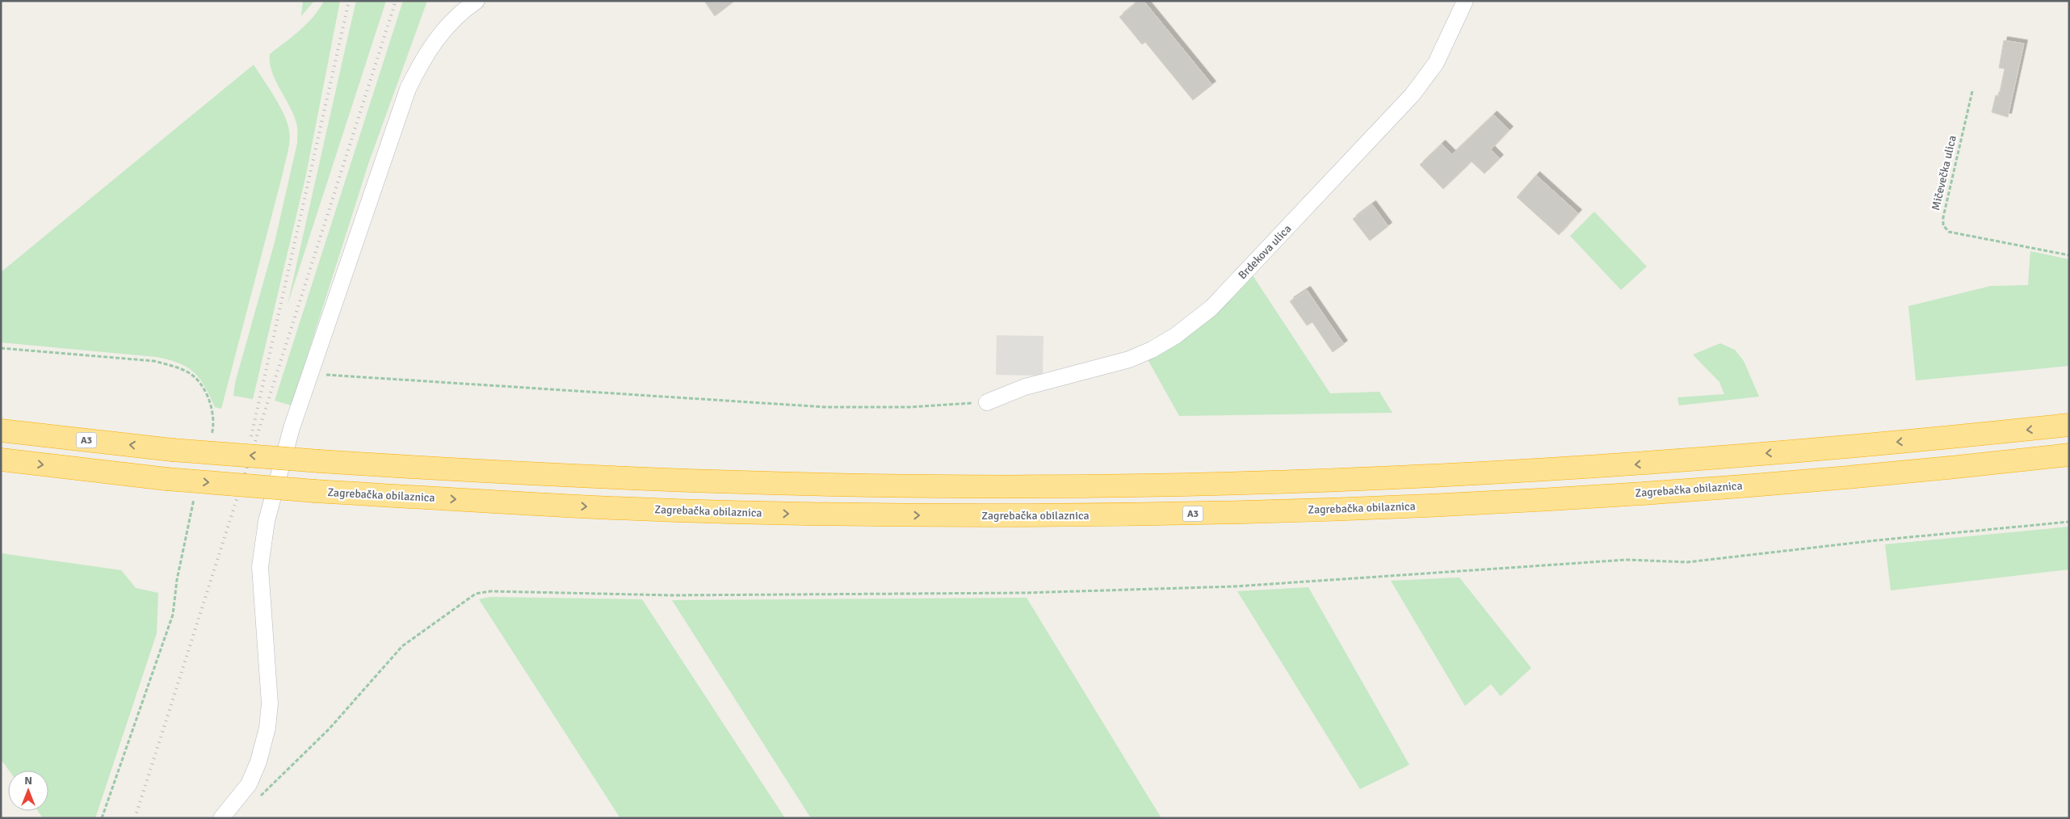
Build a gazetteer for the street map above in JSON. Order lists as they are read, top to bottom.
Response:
{
  "streets": {
    "highway": ["A3", "Zagrebačka obilaznica"],
    "street": ["Brdekova ulica"],
    "path": ["Mičevečka ulica"]
  },
  "north": "top"
}
